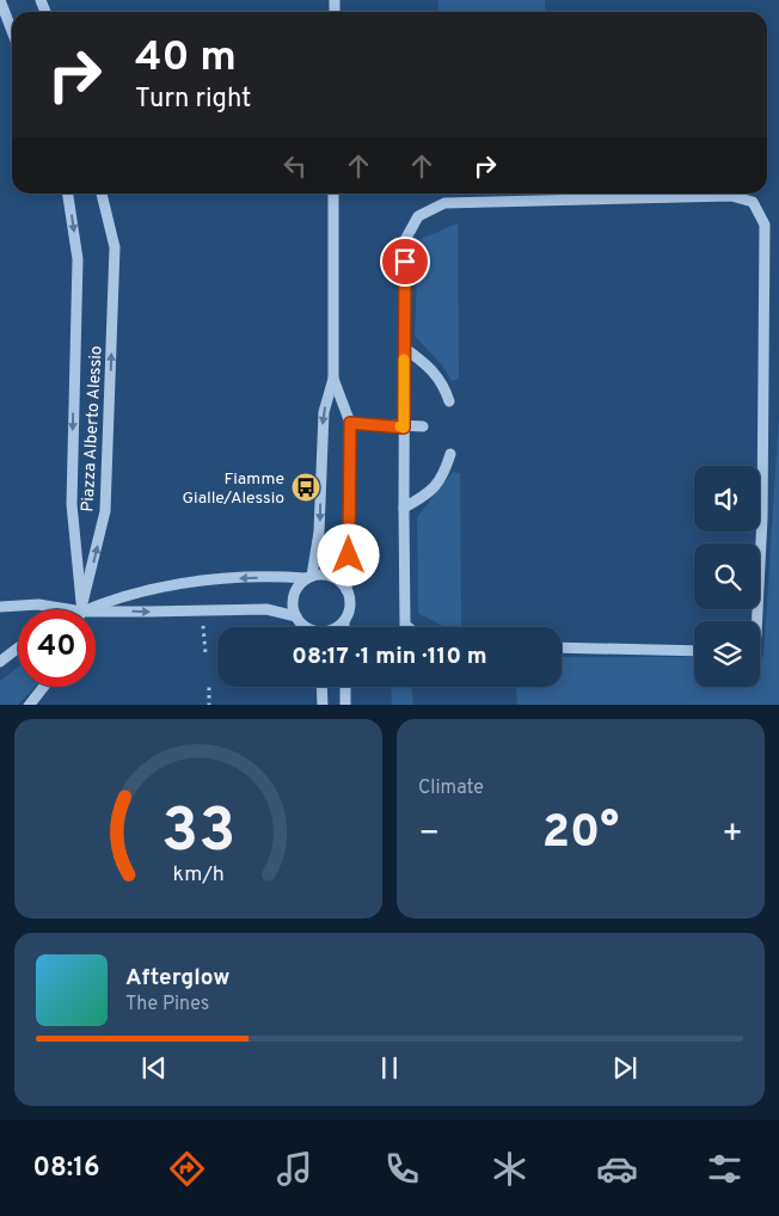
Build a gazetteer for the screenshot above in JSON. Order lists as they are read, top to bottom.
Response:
{
  "streets": {
    "street": ["Piazza Alberto Alessio"]
  },
  "places": {
    "bus stop": ["Fiamme Gialle/Alessio"]
  },
  "page": {
    "turn": ["40 m", "Turn right"],
    "limit": "40",
    "trip": "08:17 · 1 min · 110 m",
    "tile": "Climate",
    "heat": ["−", "20°", "+"],
    "song": ["Afterglow", "The Pines"],
    "tabs": "08:16",
    "gauge": ["33", "km/h"]
  }
}
